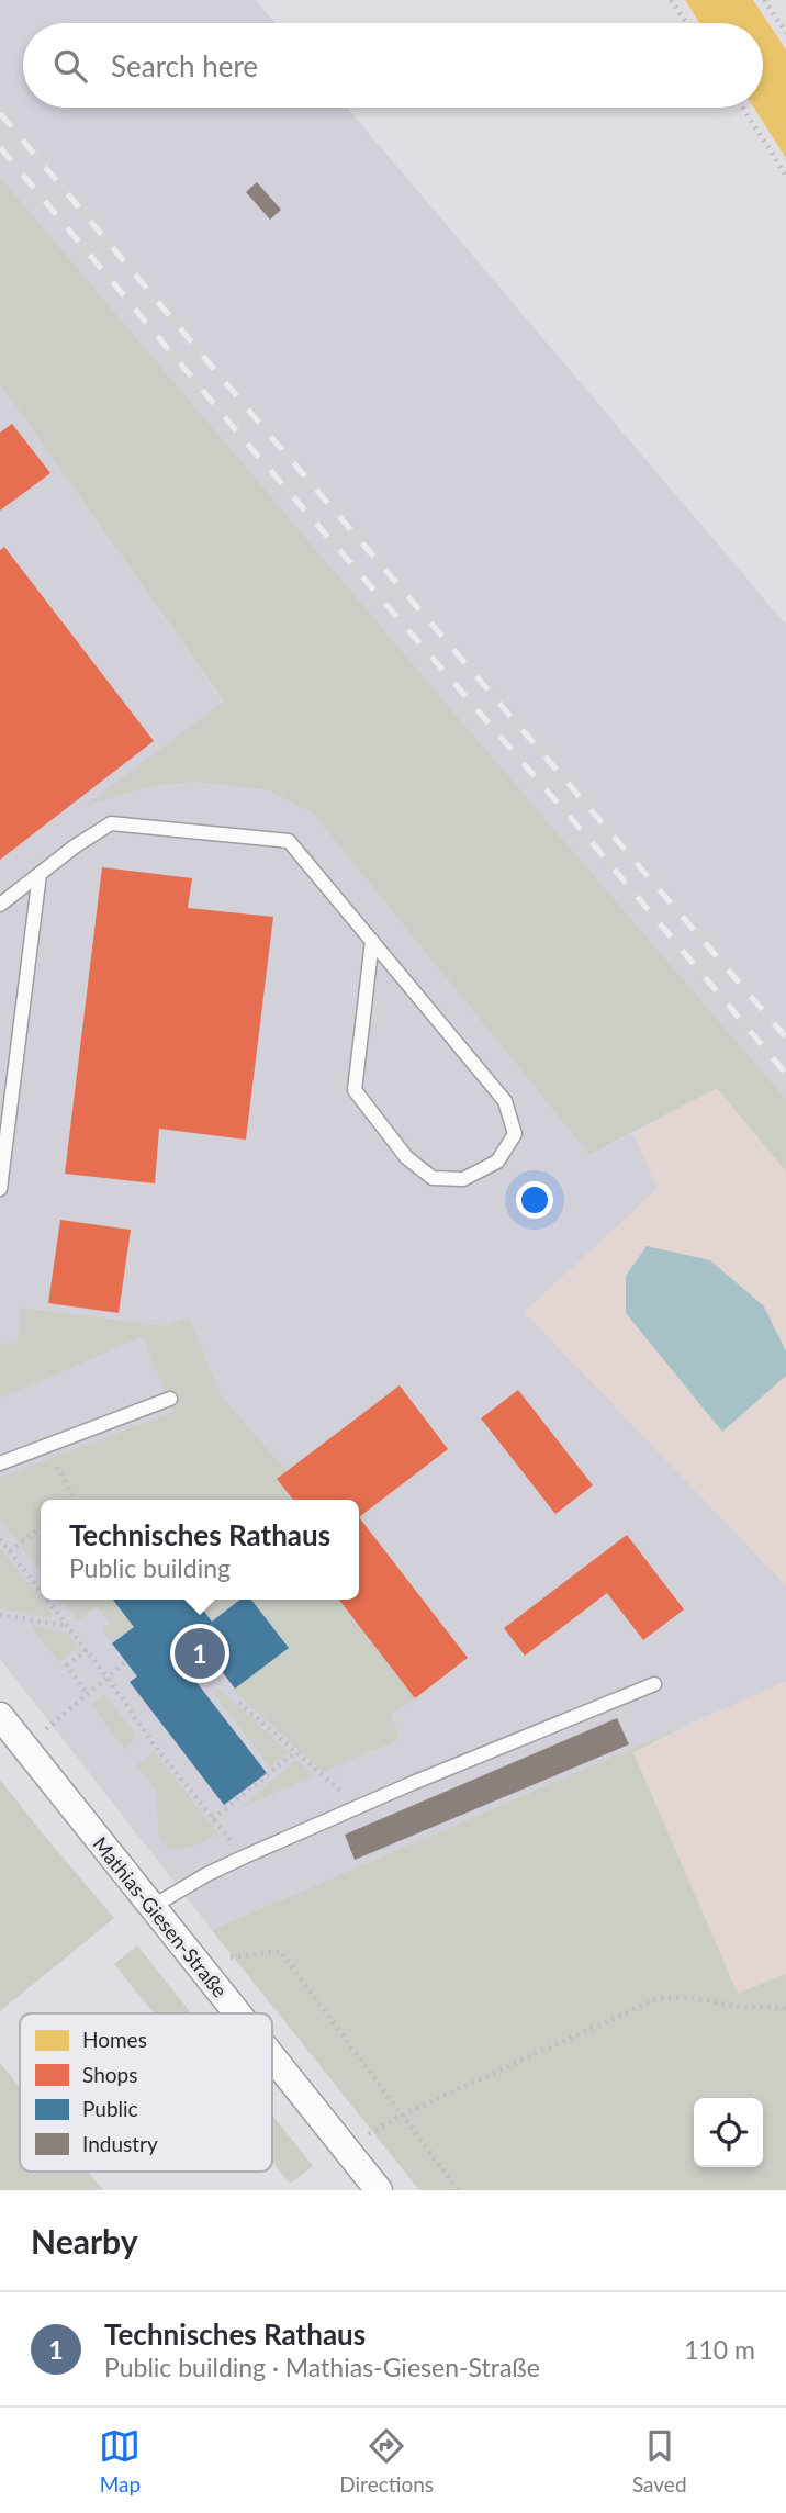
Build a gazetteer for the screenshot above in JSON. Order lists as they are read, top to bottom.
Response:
{
  "streets": {
    "street": ["Mathias-Giesen-Straße"]
  },
  "legend": [
    "Homes",
    "Shops",
    "Public",
    "Industry"
  ],
  "page": {
    "search": "Search here",
    "popup": ["Technisches Rathaus", "Public building"],
    "pins": "1",
    "heading": "Nearby",
    "list": [
      {
        "mark": "1",
        "name": "Technisches Rathaus",
        "note": "Public building · Mathias-Giesen-Straße",
        "value": "110 m"
      }
    ],
    "nav": ["Map", "Directions", "Saved"]
  }
}
